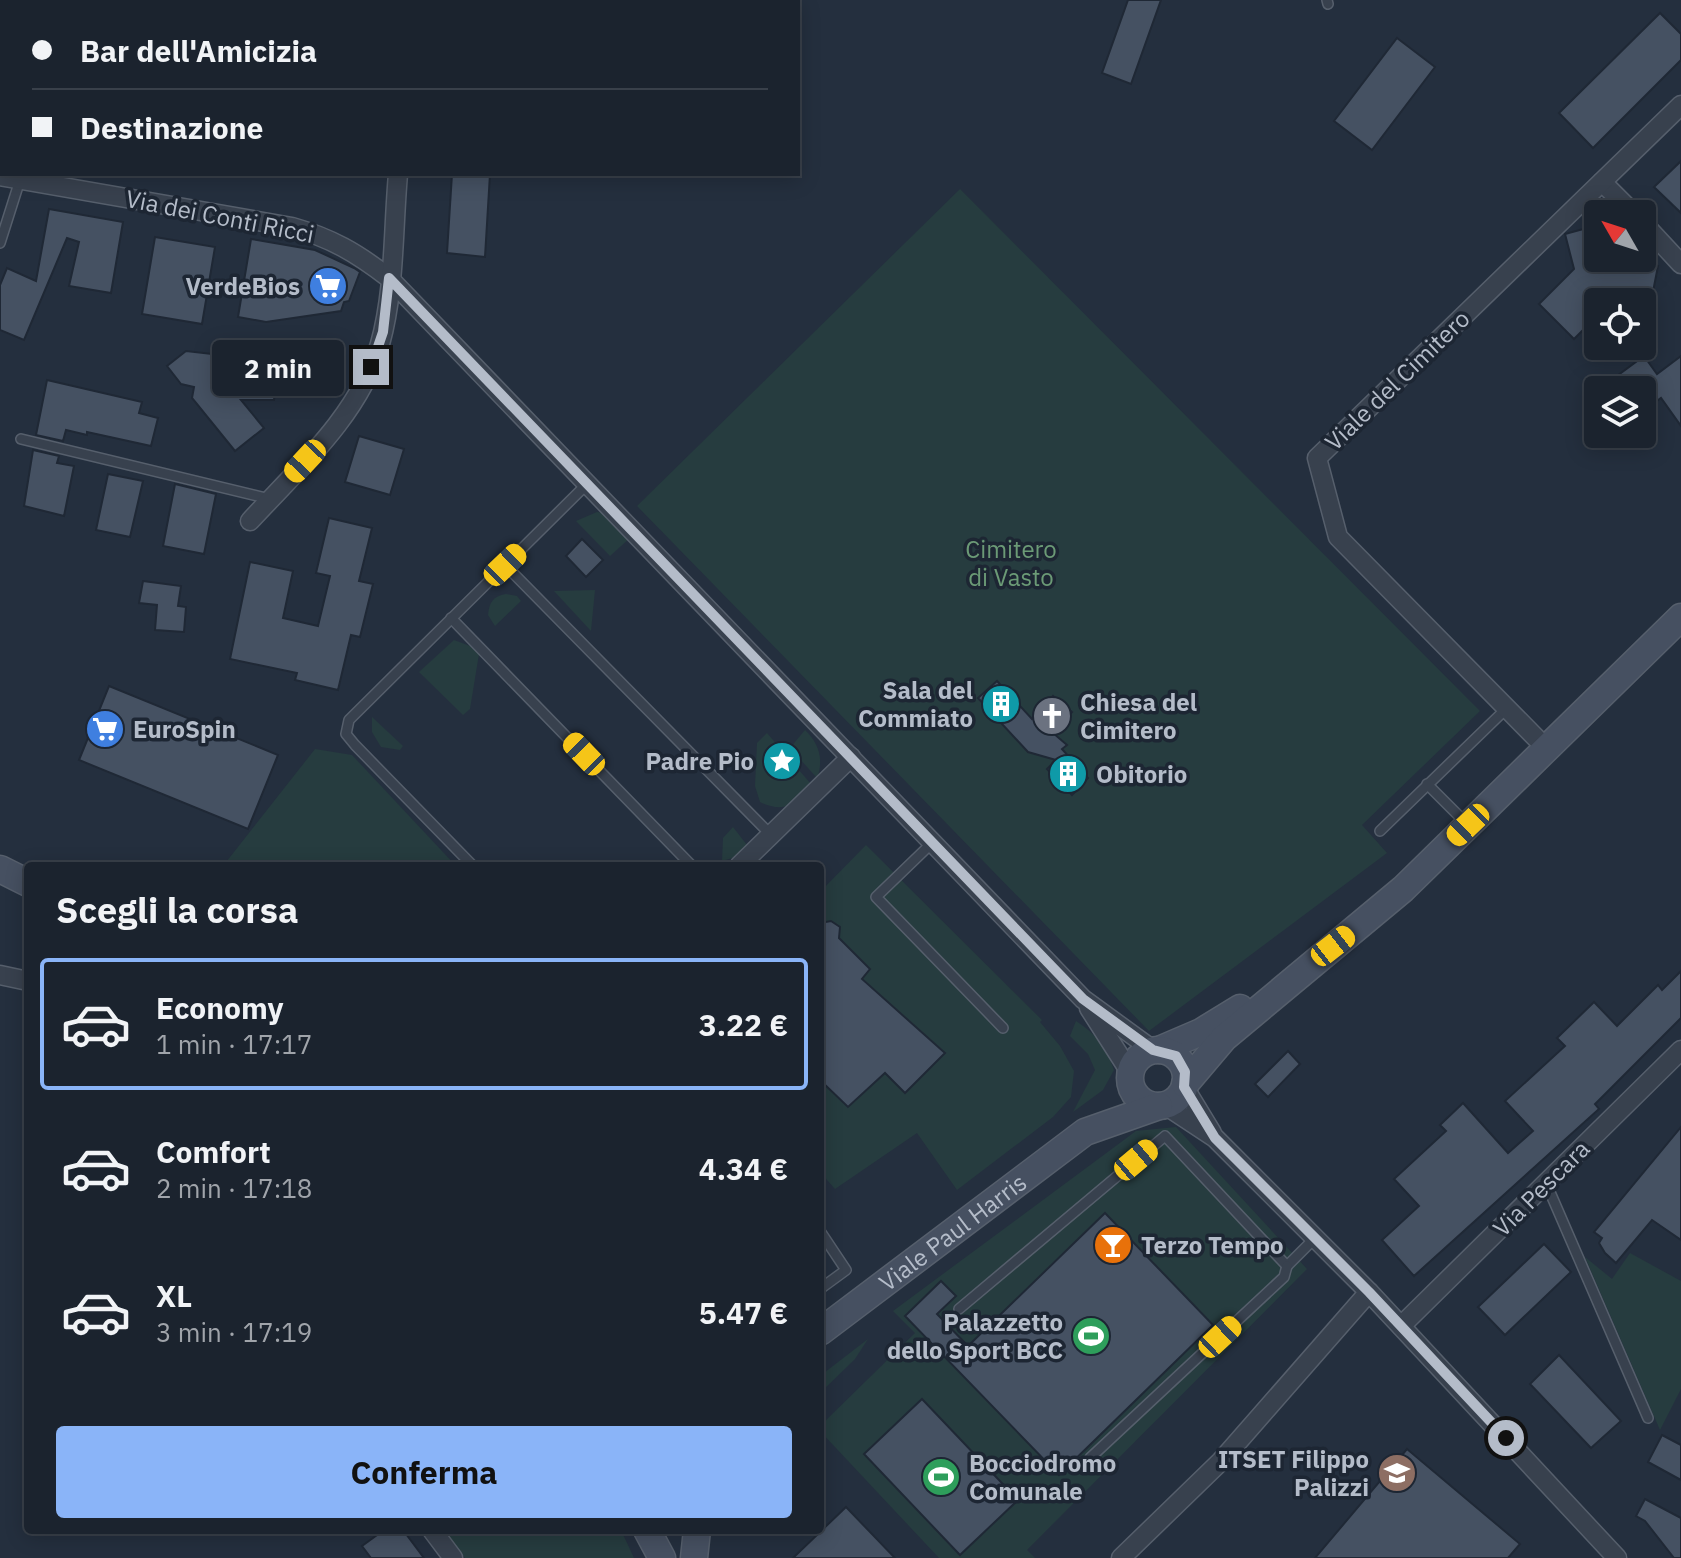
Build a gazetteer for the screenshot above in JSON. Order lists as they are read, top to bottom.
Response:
{
  "streets": {
    "main road": ["Viale Paul Harris"],
    "street": ["Via dei Conti Ricci", "Viale del Cimitero", "Via Pescara"]
  },
  "crossings": [
    ["Via dei Conti Ricci", "Viale Paul Harris"]
  ],
  "parks": ["Cimitero di Vasto"],
  "places": {
    "supermarket": ["VerdeBios", "EuroSpin"],
    "building": ["Sala del Commiato", "Obitorio"],
    "church": ["Chiesa del Cimitero"],
    "place": ["Padre Pio"],
    "bar": ["Terzo Tempo"],
    "sports": ["Palazzetto dello Sport BCC", "Bocciodromo Comunale"],
    "school or university": ["ITSET Filippo Palizzi"]
  },
  "north": "top left",
  "page": {
    "banner": ["Bar dell'Amicizia", "Destinazione"],
    "bubble": "2 min",
    "heading": "Scegli la corsa",
    "list": [
      {
        "name": "Economy",
        "note": "1 min · 17:17",
        "value": "3.22 €"
      },
      {
        "name": "Comfort",
        "note": "2 min · 17:18",
        "value": "4.34 €"
      },
      {
        "name": "XL",
        "note": "3 min · 17:19",
        "value": "5.47 €"
      }
    ],
    "buttons": "Conferma"
  }
}
